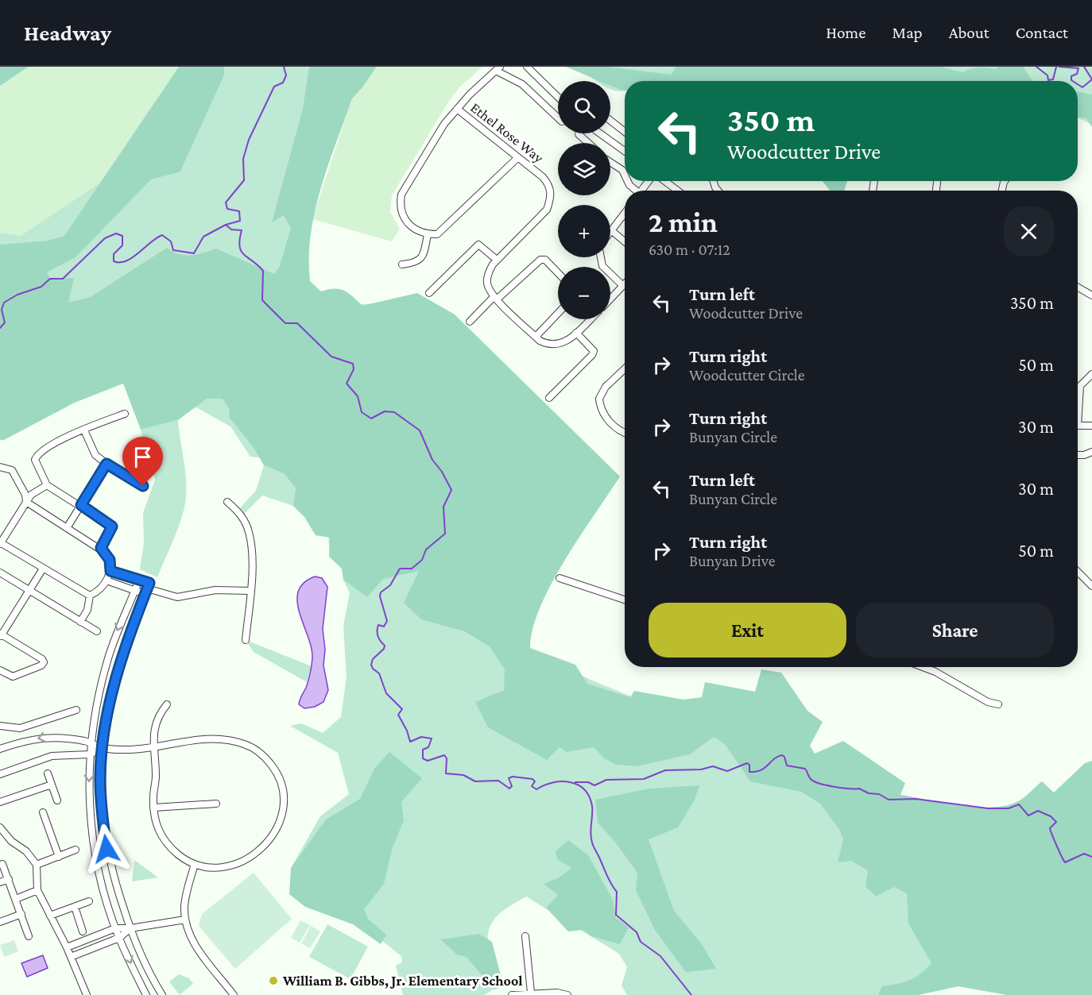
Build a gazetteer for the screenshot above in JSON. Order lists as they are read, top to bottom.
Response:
{
  "streets": {
    "street": ["Ethel Rose Way"]
  },
  "places": ["William B. Gibbs, Jr. Elementary School"],
  "page": {
    "header": "Headway",
    "nav": [
      "Home",
      "Map",
      "About",
      "Contact"
    ],
    "map_buttons": ["+", "−"],
    "turn": ["350 m", "Woodcutter Drive"],
    "heading": ["2 min", "630 m · 07:12"],
    "list": [
      {
        "name": "Turn left",
        "note": "Woodcutter Drive",
        "value": "350 m"
      },
      {
        "name": "Turn right",
        "note": "Woodcutter Circle",
        "value": "50 m"
      },
      {
        "name": "Turn right",
        "note": "Bunyan Circle",
        "value": "30 m"
      },
      {
        "name": "Turn left",
        "note": "Bunyan Circle",
        "value": "30 m"
      },
      {
        "name": "Turn right",
        "note": "Bunyan Drive",
        "value": "50 m"
      }
    ],
    "buttons": ["Exit", "Share"]
  }
}
